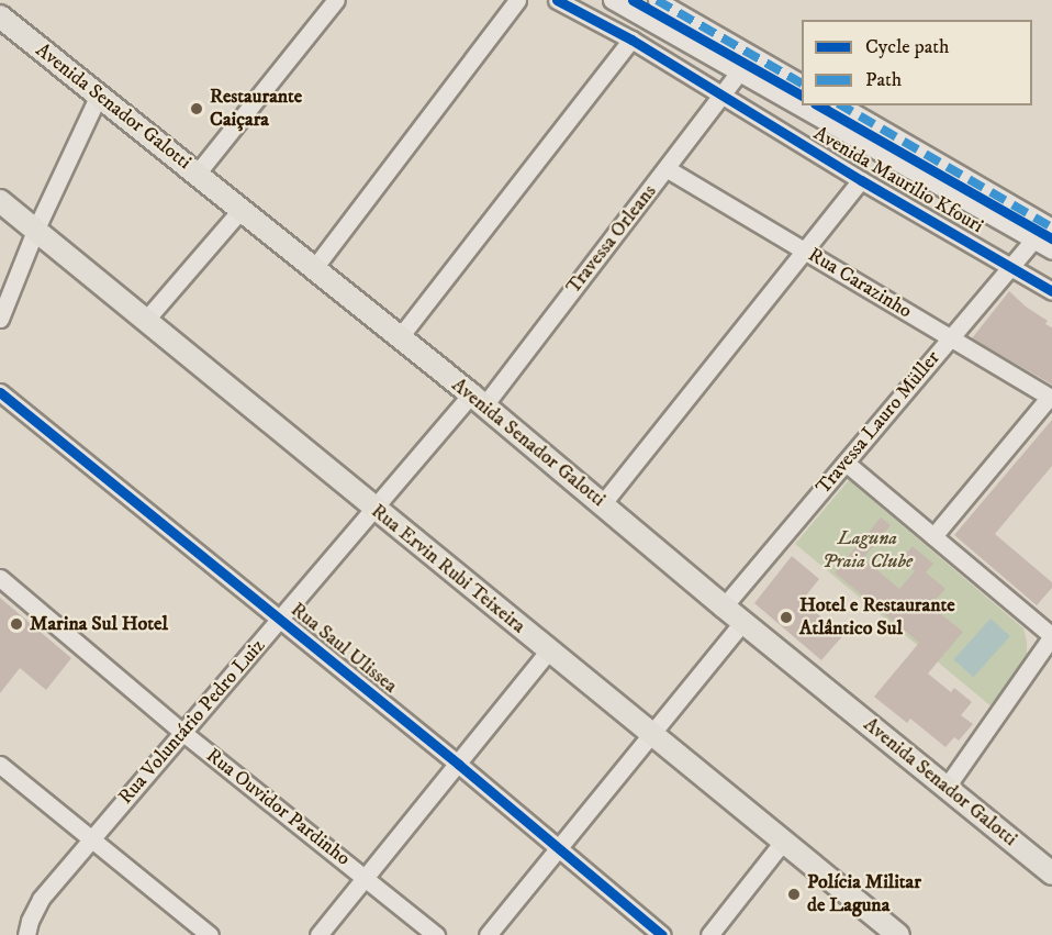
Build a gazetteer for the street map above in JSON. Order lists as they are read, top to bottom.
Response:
{
  "streets": {
    "main road": ["Avenida Senador Galotti", "Rua Ervin Rubi Teixeira"],
    "street": [
      "Avenida Maurilio Kfouri",
      "Travessa Orleans",
      "Rua Carazinho",
      "Travessa Lauro Müller",
      "Rua Saul Ulissea",
      "Rua Voluntário Pedro Luiz",
      "Rua Ouvidor Pardinho"
    ]
  },
  "crossings": [
    ["Avenida Senador Galotti", "Travessa Orleans"],
    ["Avenida Senador Galotti", "Travessa Lauro Müller"],
    ["Avenida Senador Galotti", "Rua Voluntário Pedro Luiz"],
    ["Avenida Maurilio Kfouri", "Travessa Orleans"],
    ["Avenida Maurilio Kfouri", "Travessa Lauro Müller"],
    ["Travessa Orleans", "Rua Carazinho"],
    ["Travessa Orleans", "Rua Voluntário Pedro Luiz"],
    ["Rua Carazinho", "Travessa Lauro Müller"],
    ["Rua Ervin Rubi Teixeira", "Rua Voluntário Pedro Luiz"],
    ["Rua Saul Ulissea", "Rua Voluntário Pedro Luiz"],
    ["Rua Voluntário Pedro Luiz", "Rua Ouvidor Pardinho"]
  ],
  "parks": ["Laguna Praia Clube"],
  "places": [
    "Restaurante Caiçara",
    "Hotel e Restaurante Atlântico Sul",
    "Marina Sul Hotel",
    "Polícia Militar de Laguna"
  ],
  "legend": ["Cycle path", "Path"]
}
